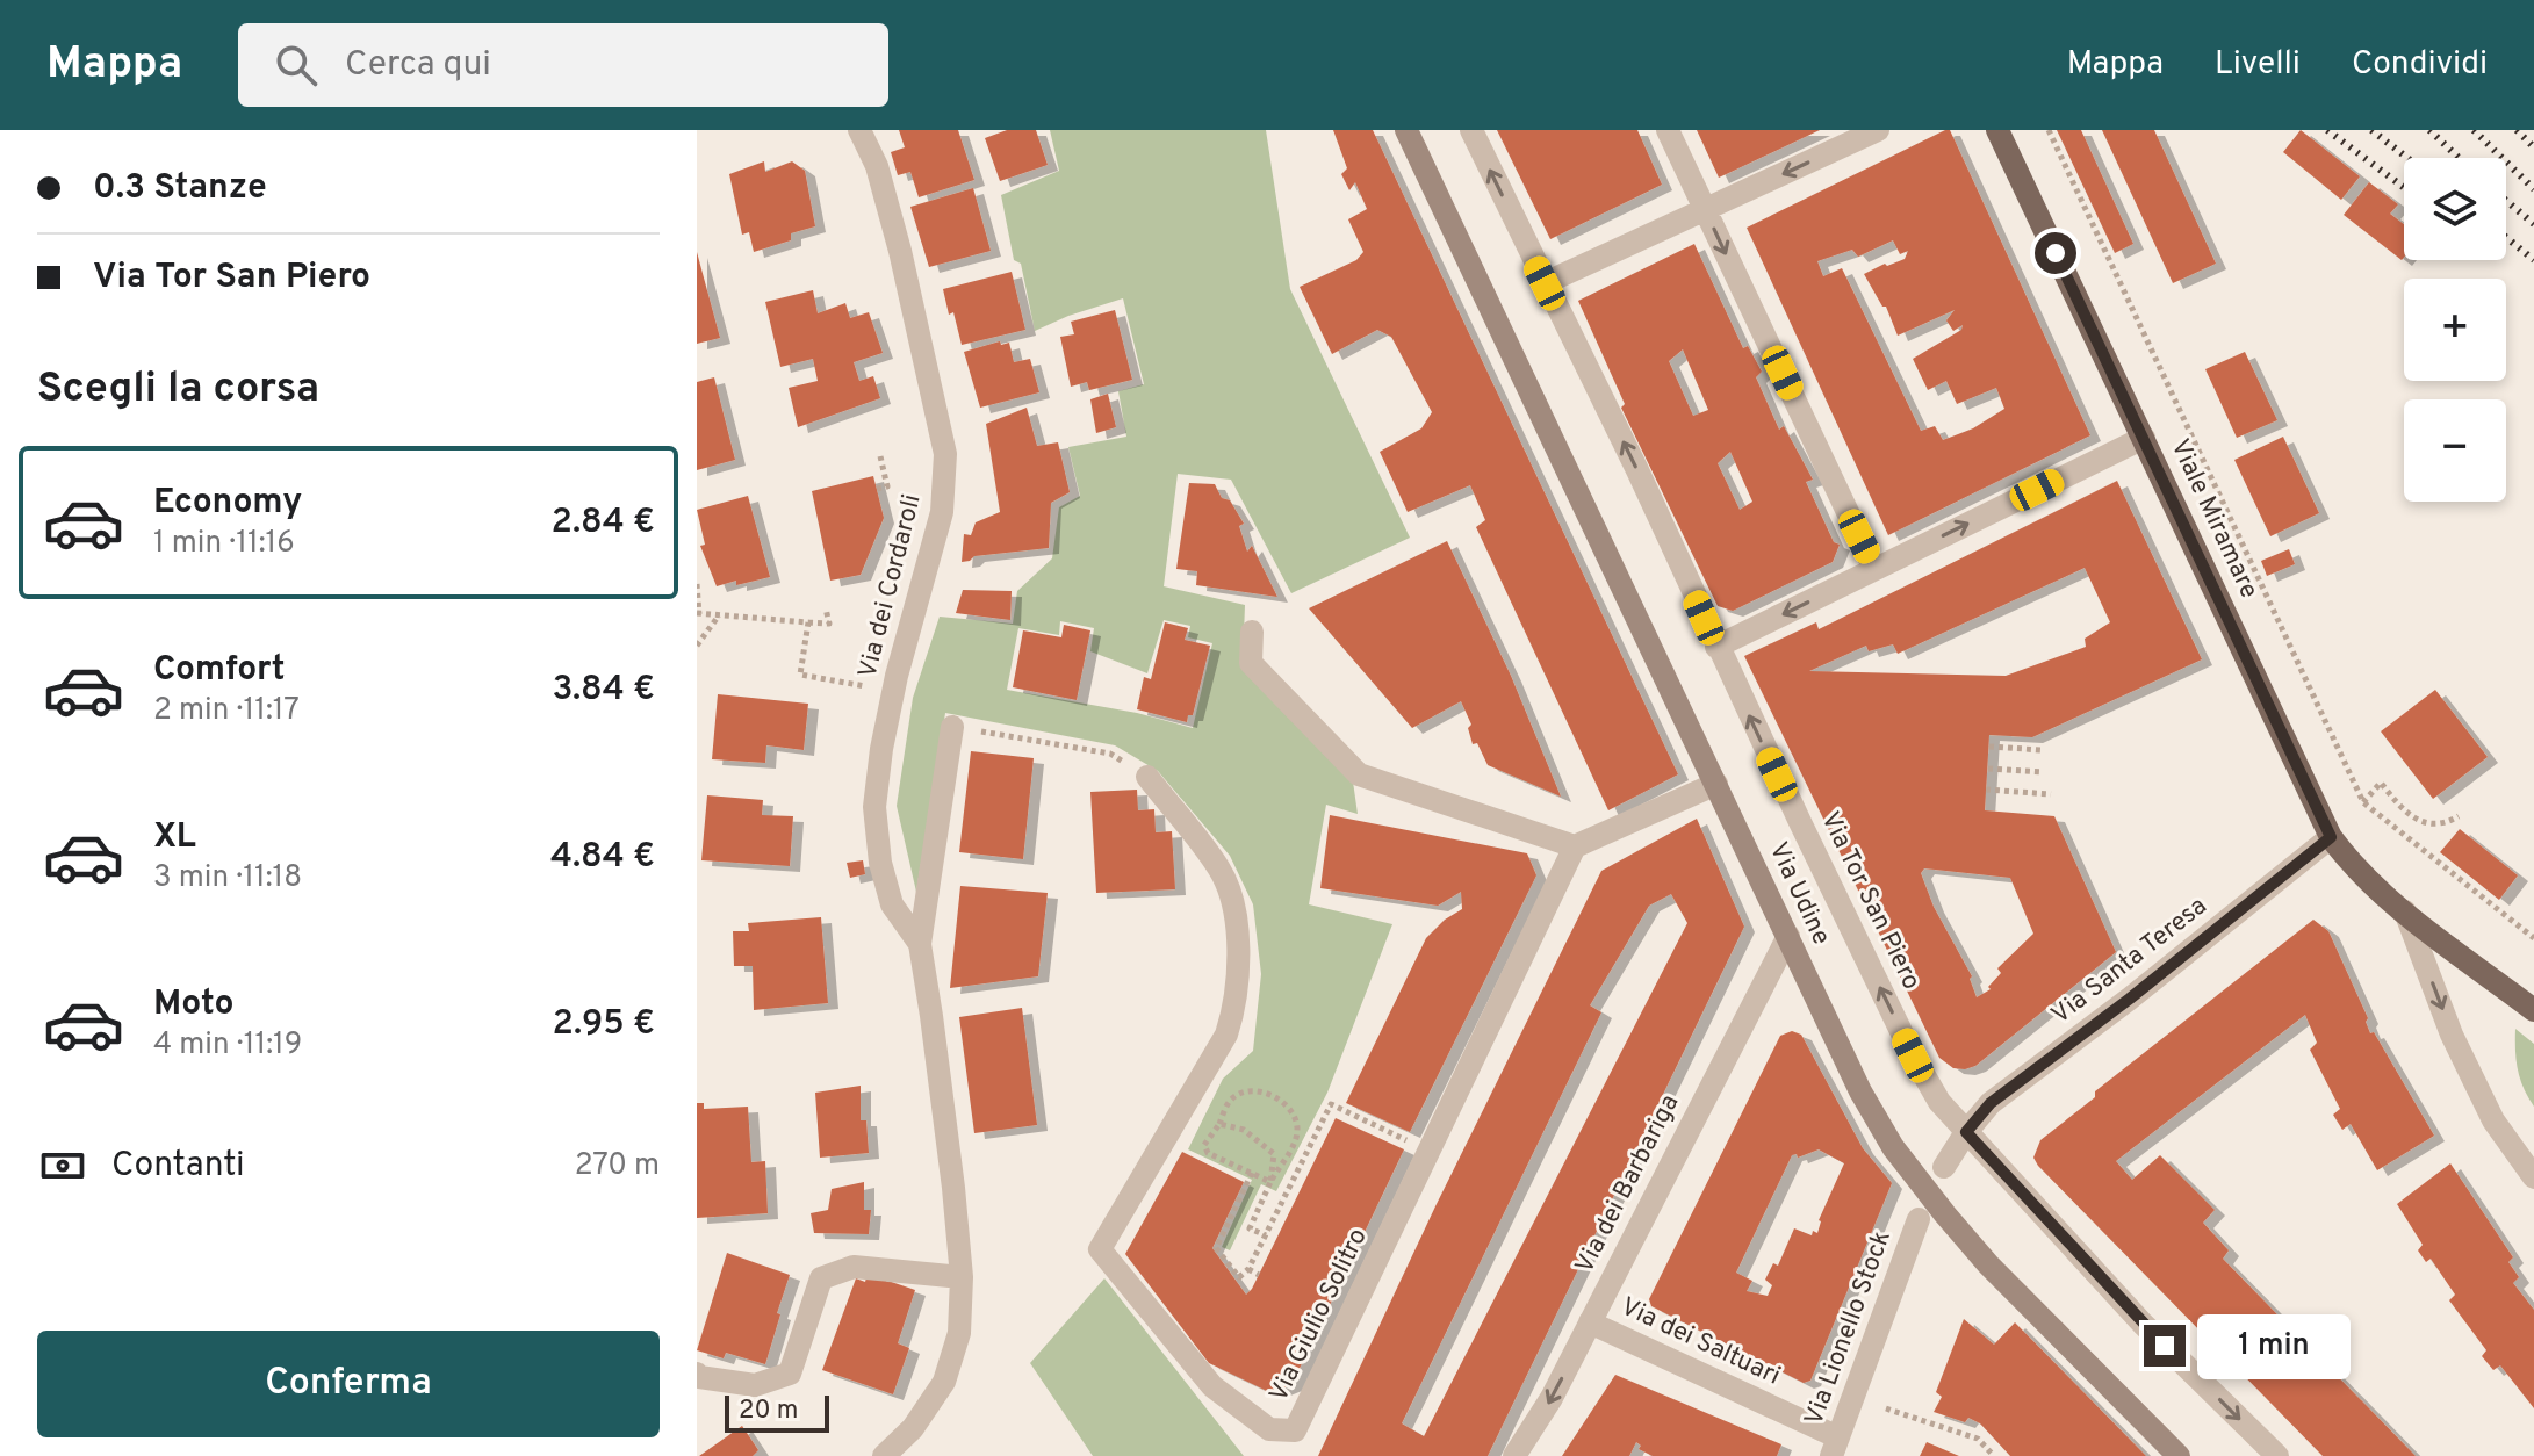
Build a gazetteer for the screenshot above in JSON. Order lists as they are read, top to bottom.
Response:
{
  "streets": {
    "main road": ["Viale Miramare", "Via Udine"],
    "street": [
      "Via dei Cordaroli",
      "Via Tor San Piero",
      "Via Santa Teresa",
      "Via dei Barbariga",
      "Via Giulio Solitro",
      "Via Lionello Stock",
      "Via dei Saltuari"
    ]
  },
  "crossings": [
    ["Viale Miramare", "Via Santa Teresa"],
    ["Via Udine", "Via dei Barbariga"],
    ["Via Tor San Piero", "Via Santa Teresa"],
    ["Via dei Barbariga", "Via dei Saltuari"],
    ["Via Lionello Stock", "Via dei Saltuari"]
  ],
  "scale_bar": "20 m",
  "page": {
    "header": "Mappa",
    "search": "Cerca qui",
    "nav": ["Mappa", "Livelli", "Condividi"],
    "banner": ["0.3 Stanze", "Via Tor San Piero"],
    "map_buttons": ["+", "−"],
    "heading": "Scegli la corsa",
    "list": [
      {
        "name": "Economy",
        "note": "1 min · 11:16",
        "value": "2.84 €"
      },
      {
        "name": "Comfort",
        "note": "2 min · 11:17",
        "value": "3.84 €"
      },
      {
        "name": "XL",
        "note": "3 min · 11:18",
        "value": "4.84 €"
      },
      {
        "name": "Moto",
        "note": "4 min · 11:19",
        "value": "2.95 €"
      }
    ],
    "pay": ["Contanti", "270 m"],
    "buttons": "Conferma",
    "bubble": "1 min",
    "scale": "20 m"
  }
}
